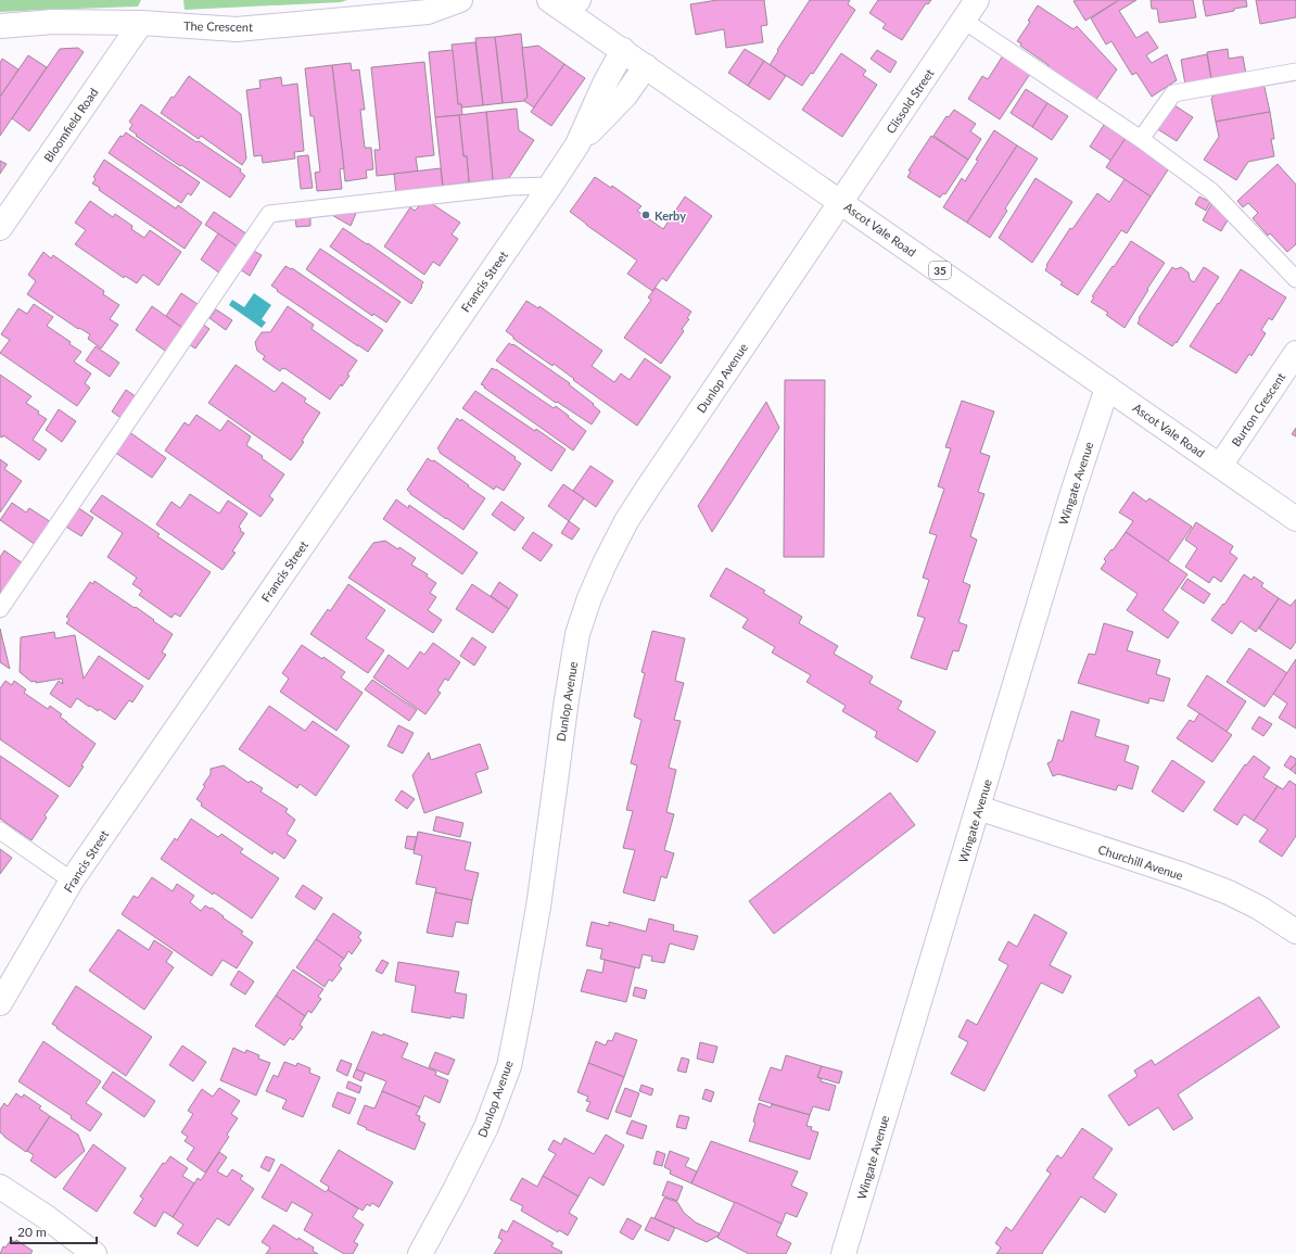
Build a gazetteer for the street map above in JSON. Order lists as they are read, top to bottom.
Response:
{
  "streets": {
    "street": [
      "The Crescent",
      "Clissold Street",
      "Bloomfield Road",
      "Ascot Vale Road",
      "35",
      "Francis Street",
      "Dunlop Avenue",
      "Burton Crescent",
      "Wingate Avenue",
      "Churchill Avenue"
    ]
  },
  "crossings": [
    ["The Crescent", "Bloomfield Road"],
    ["Clissold Street", "Ascot Vale Road"],
    ["Clissold Street", "Dunlop Avenue"],
    ["Ascot Vale Road", "Francis Street"],
    ["Ascot Vale Road", "Dunlop Avenue"],
    ["Ascot Vale Road", "Burton Crescent"],
    ["Ascot Vale Road", "Wingate Avenue"],
    ["Wingate Avenue", "Churchill Avenue"]
  ],
  "places": ["Kerby"],
  "scale_bar": "20 m"
}
